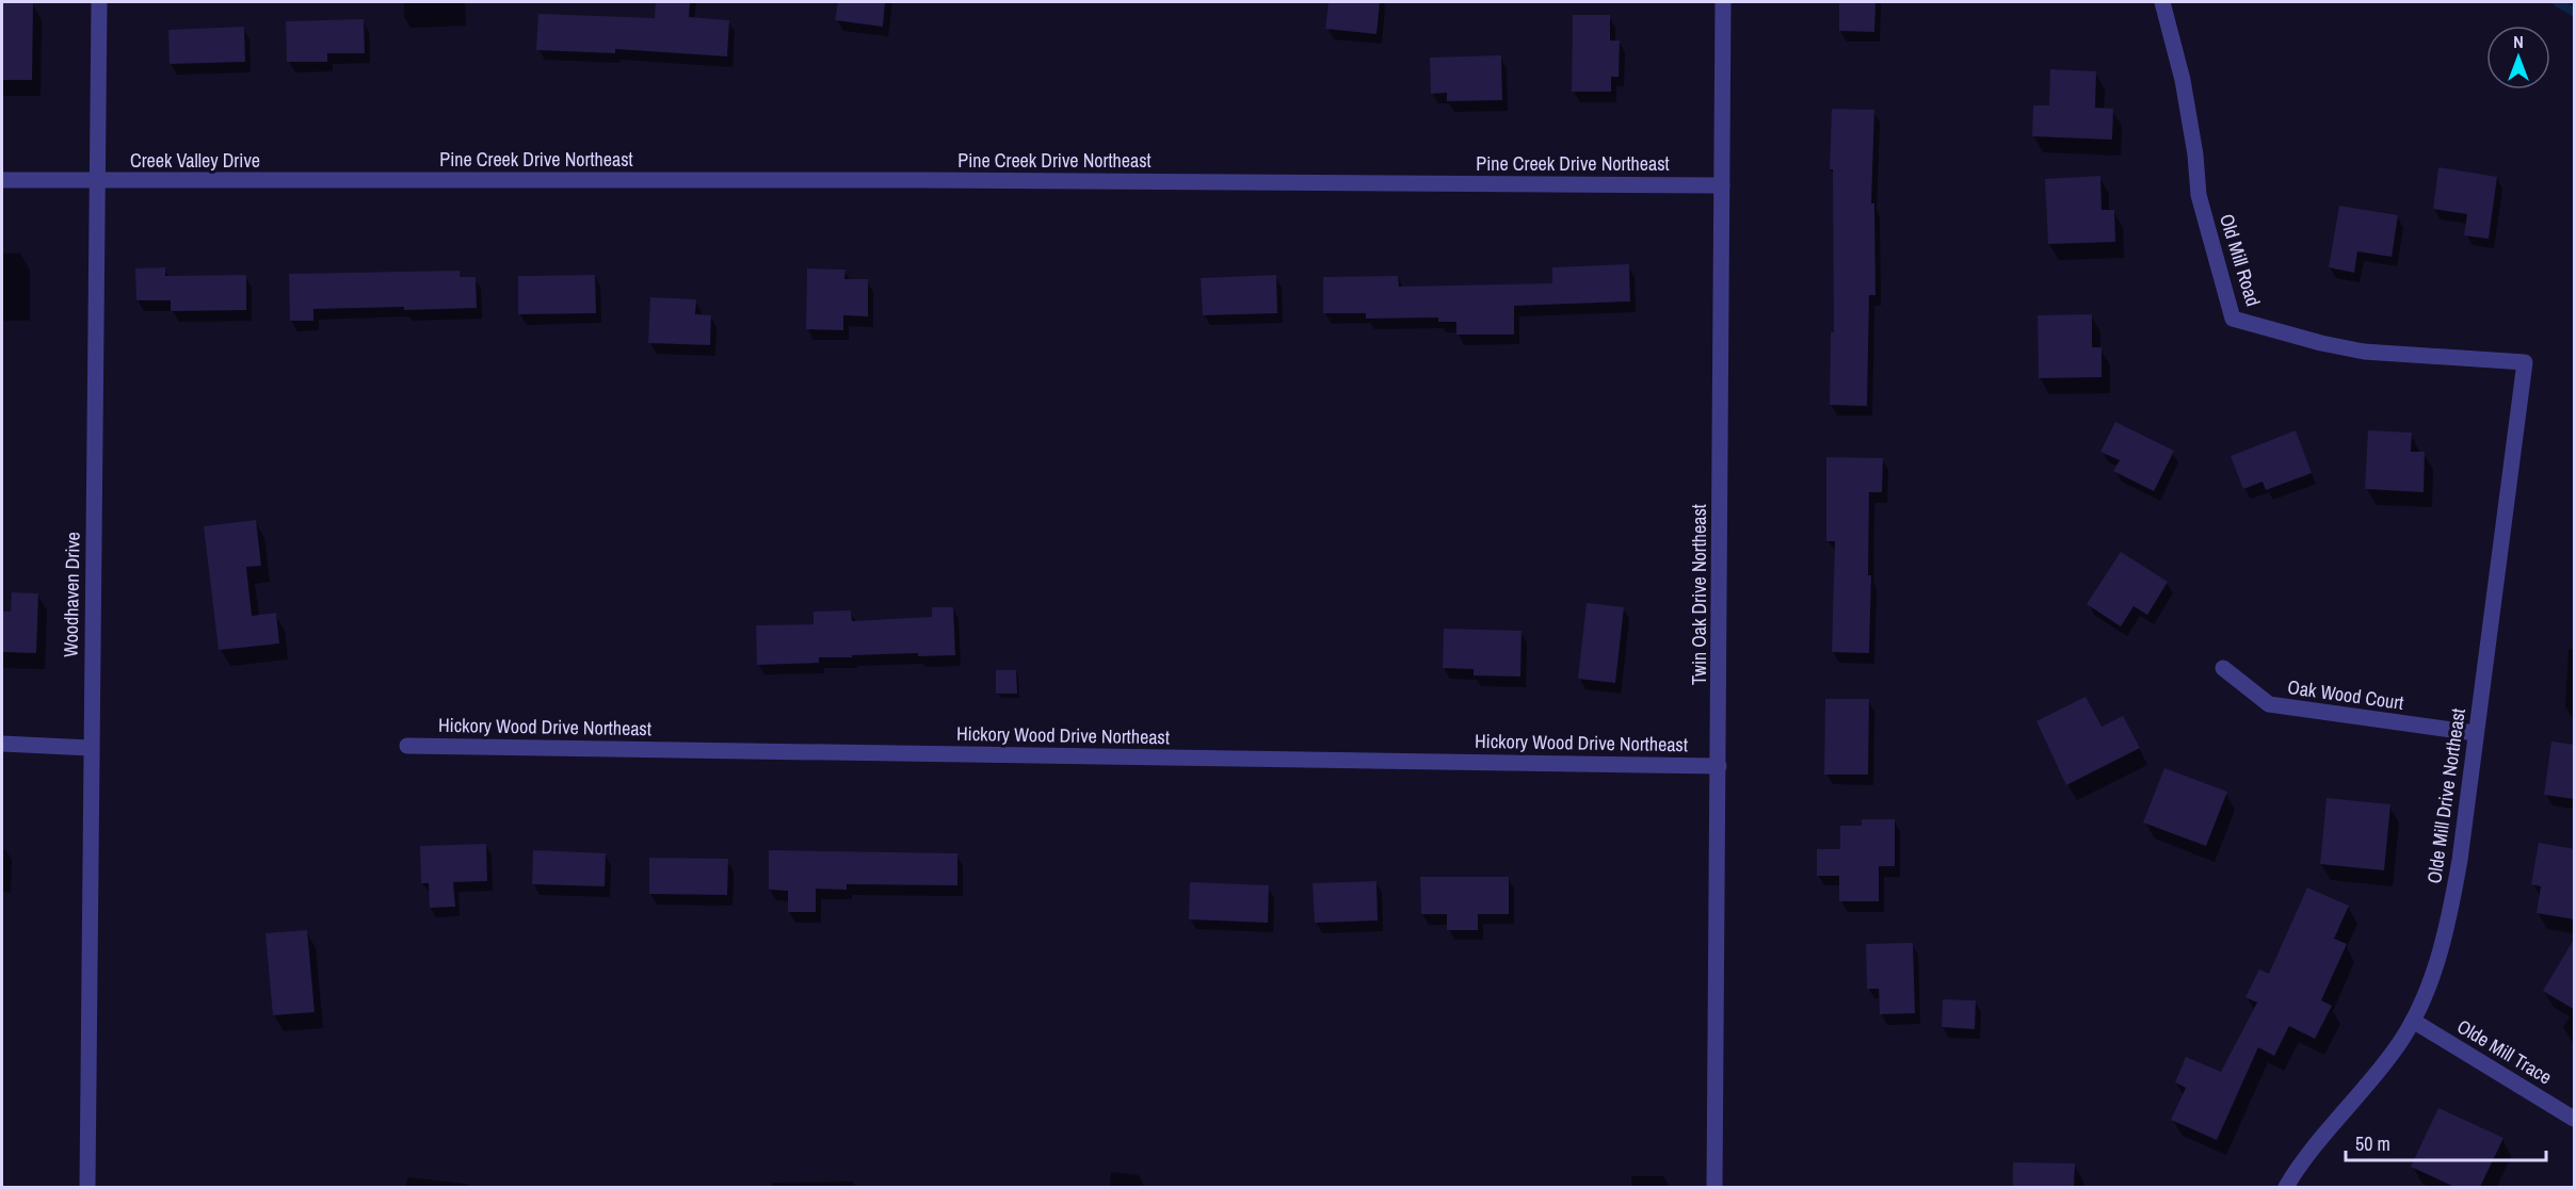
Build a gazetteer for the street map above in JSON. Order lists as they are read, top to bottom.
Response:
{
  "streets": {
    "street": [
      "Pine Creek Drive Northeast",
      "Creek Valley Drive",
      "Old Mill Road",
      "Woodhaven Drive",
      "Twin Oak Drive Northeast",
      "Oak Wood Court",
      "Hickory Wood Drive Northeast",
      "Olde Mill Drive Northeast",
      "Olde Mill Trace"
    ]
  },
  "crossings": [
    ["Pine Creek Drive Northeast", "Creek Valley Drive"],
    ["Pine Creek Drive Northeast", "Twin Oak Drive Northeast"],
    ["Creek Valley Drive", "Woodhaven Drive"],
    ["Old Mill Road", "Olde Mill Drive Northeast"],
    ["Twin Oak Drive Northeast", "Hickory Wood Drive Northeast"],
    ["Oak Wood Court", "Olde Mill Drive Northeast"],
    ["Olde Mill Drive Northeast", "Olde Mill Trace"]
  ],
  "scale_bar": "50 m",
  "north": "top"
}
